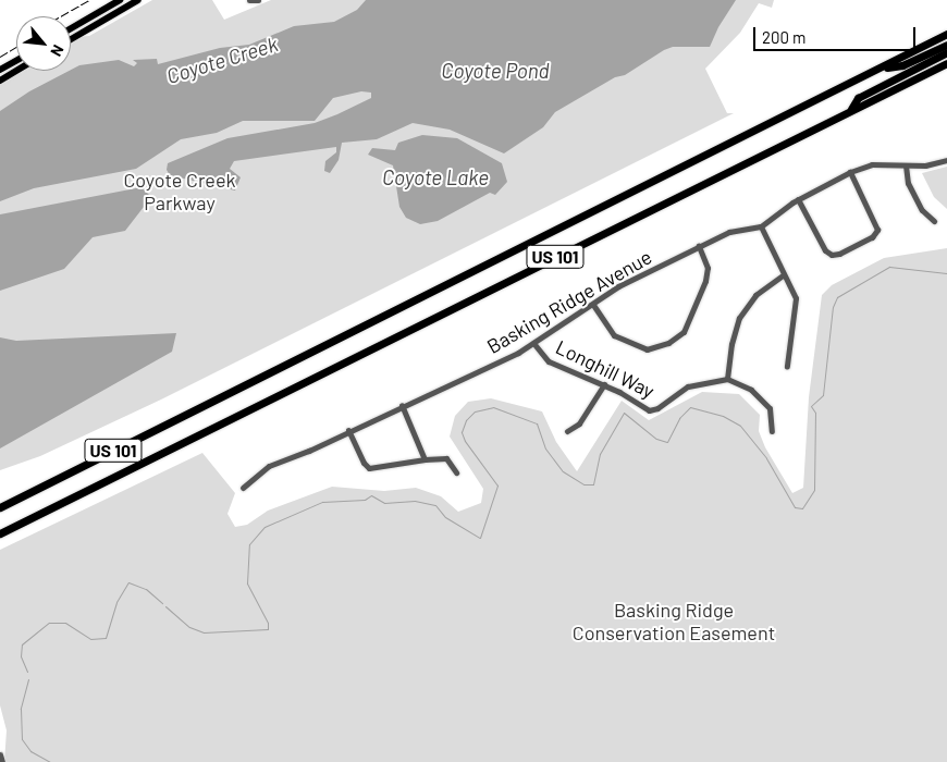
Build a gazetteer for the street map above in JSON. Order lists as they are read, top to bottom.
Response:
{
  "streets": {
    "highway": ["US 101"],
    "street": ["Basking Ridge Avenue", "Longhill Way"]
  },
  "crossings": [
    ["Basking Ridge Avenue", "Longhill Way"]
  ],
  "water": ["Coyote Creek", "Coyote Pond", "Coyote Lake"],
  "parks": ["Coyote Creek Parkway", "Basking Ridge Conservation Easement"],
  "scale_bar": "200 m",
  "north": "bottom right"
}
